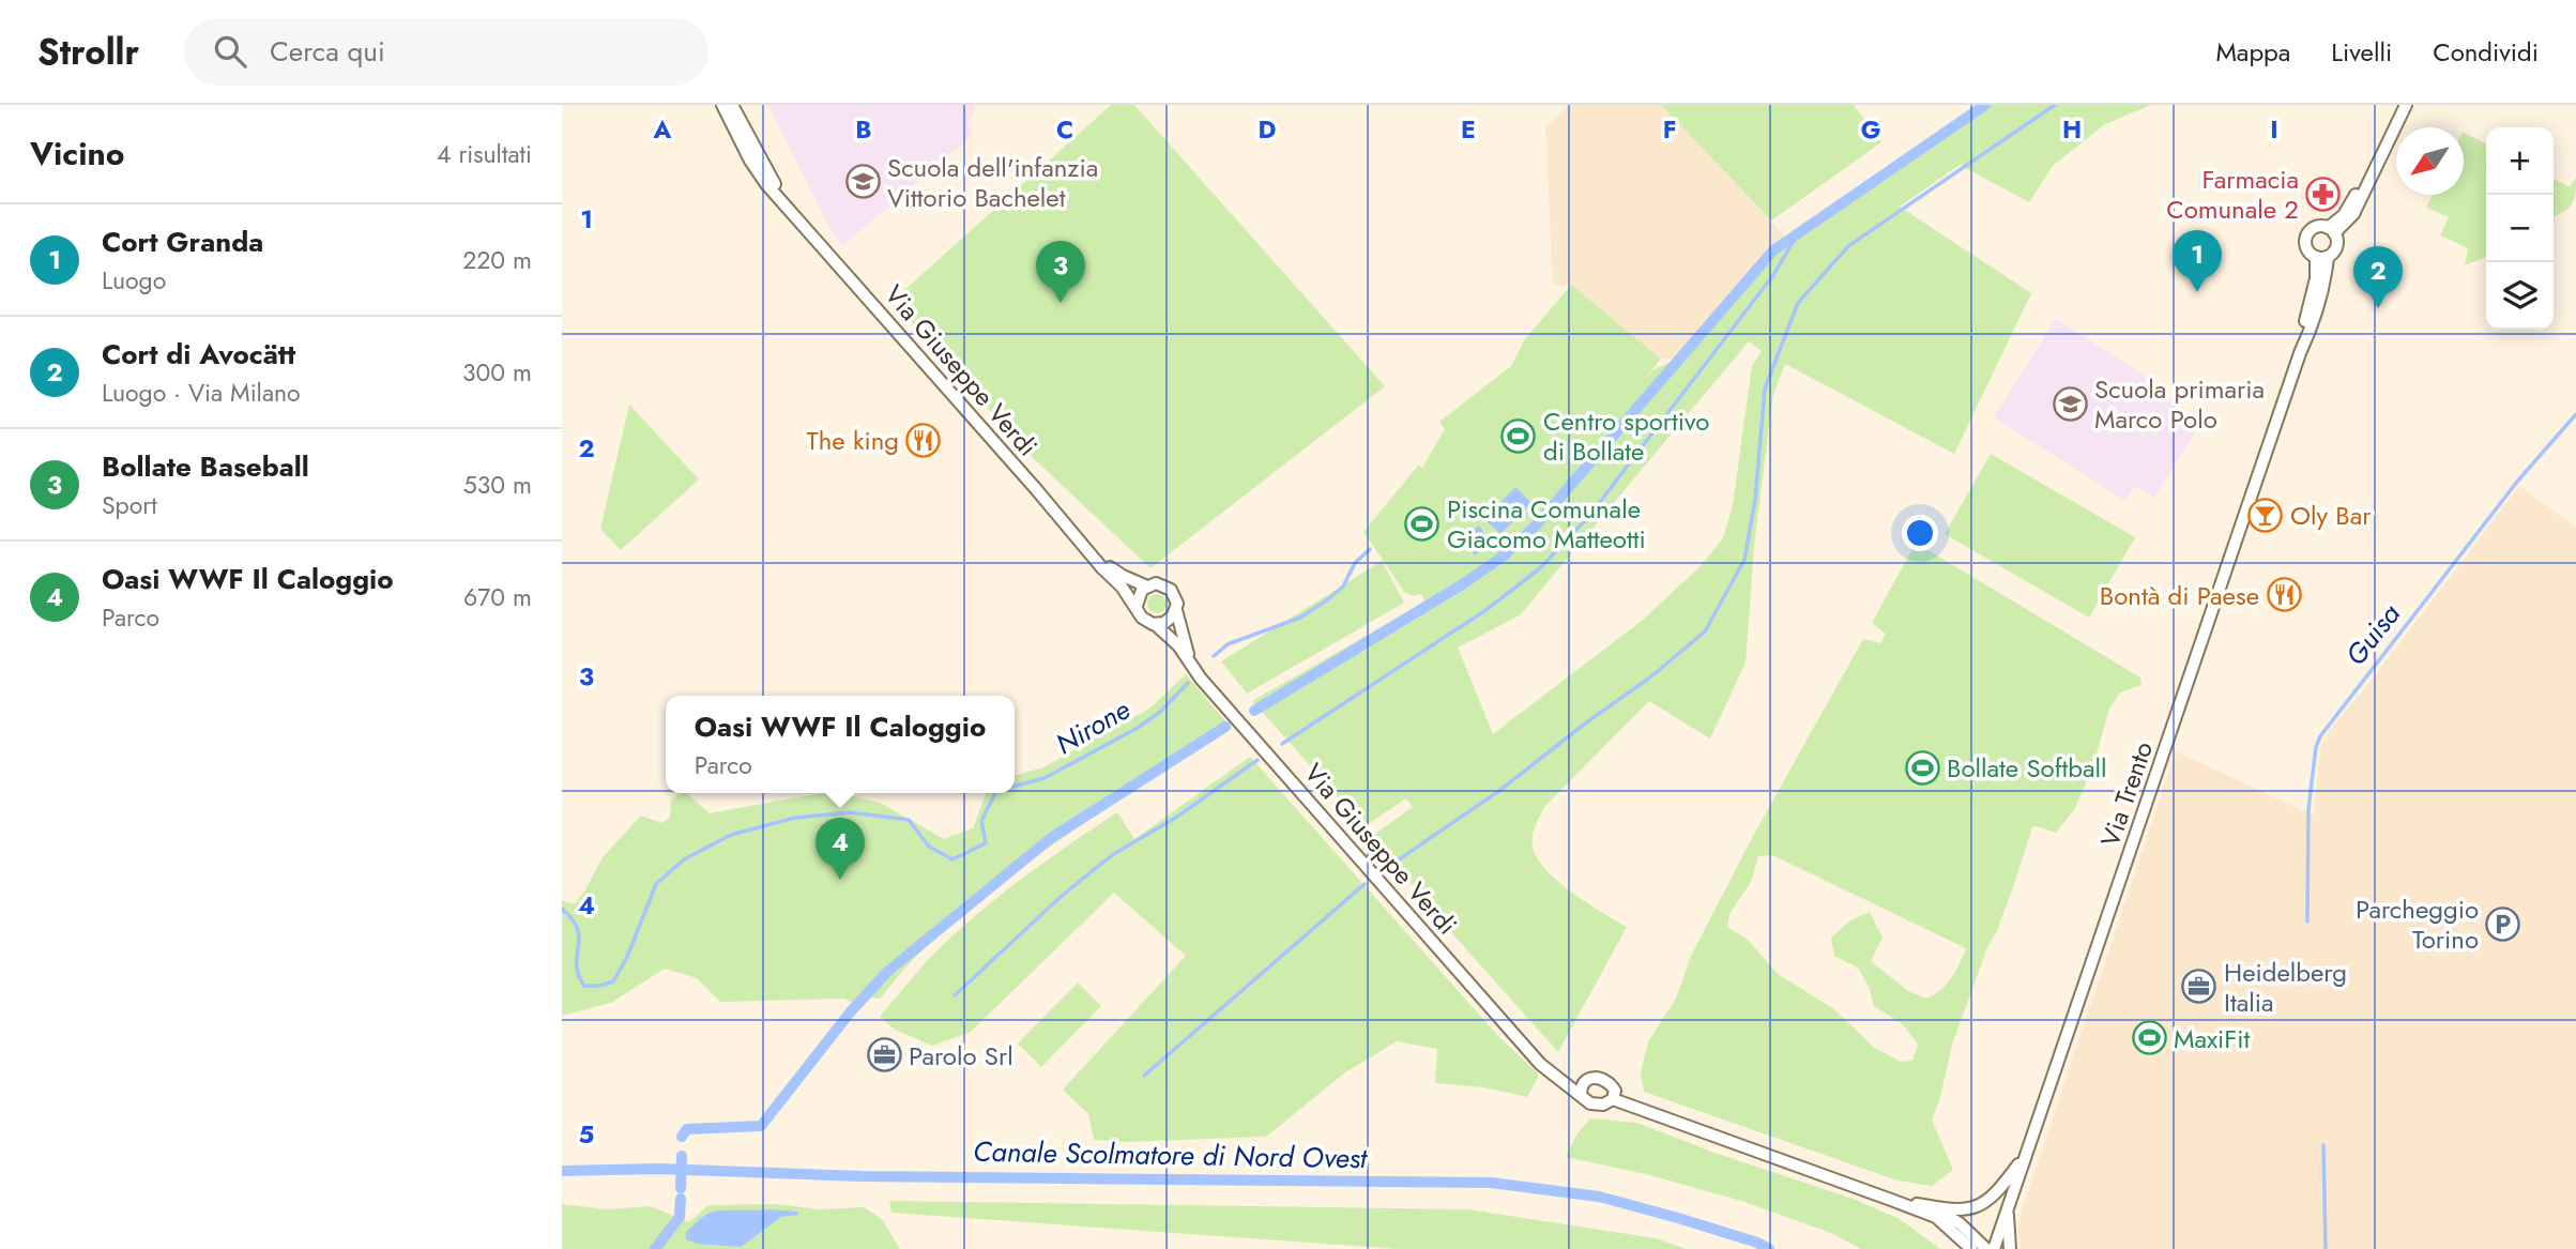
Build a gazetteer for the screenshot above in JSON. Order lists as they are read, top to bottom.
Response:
{
  "streets": {
    "street": ["Via Giuseppe Verdi", "Via Trento"]
  },
  "water": ["Guisa", "Nirone", "Canale Scolmatore di Nord Ovest"],
  "places": {
    "school or university": ["Scuola dell'infanzia Vittorio Bachelet", "Scuola primaria Marco Polo"],
    "pharmacy": ["Farmacia Comunale 2"],
    "sports": [
      "Centro sportivo di Bollate",
      "Piscina Comunale Giacomo Matteotti",
      "Bollate Softball",
      "MaxiFit"
    ],
    "restaurant": ["The king", "Bontà di Paese"],
    "bar": ["Oly Bar"],
    "parking": ["Parcheggio Torino"],
    "office": ["Heidelberg Italia", "Parolo Srl"]
  },
  "north": "bottom left",
  "page": {
    "header": "Strollr",
    "search": "Cerca qui",
    "nav": ["Mappa", "Livelli", "Condividi"],
    "heading": ["Vicino", "4 risultati"],
    "map_buttons": ["+", "−"],
    "list": [
      {
        "mark": "1",
        "name": "Cort Granda",
        "note": "Luogo",
        "value": "220 m"
      },
      {
        "mark": "2",
        "name": "Cort di Avocätt",
        "note": "Luogo · Via Milano",
        "value": "300 m"
      },
      {
        "mark": "3",
        "name": "Bollate Baseball",
        "note": "Sport",
        "value": "530 m"
      },
      {
        "mark": "4",
        "name": "Oasi WWF Il Caloggio",
        "note": "Parco",
        "value": "670 m"
      }
    ],
    "pins": [
      "1",
      "3",
      "2",
      "4"
    ],
    "popup": ["Oasi WWF Il Caloggio", "Parco"]
  },
  "grid": {
    "columns": [
      "A",
      "B",
      "C",
      "D",
      "E",
      "F",
      "G",
      "H",
      "I"
    ],
    "rows": [
      "1",
      "2",
      "3",
      "4",
      "5"
    ]
  }
}
